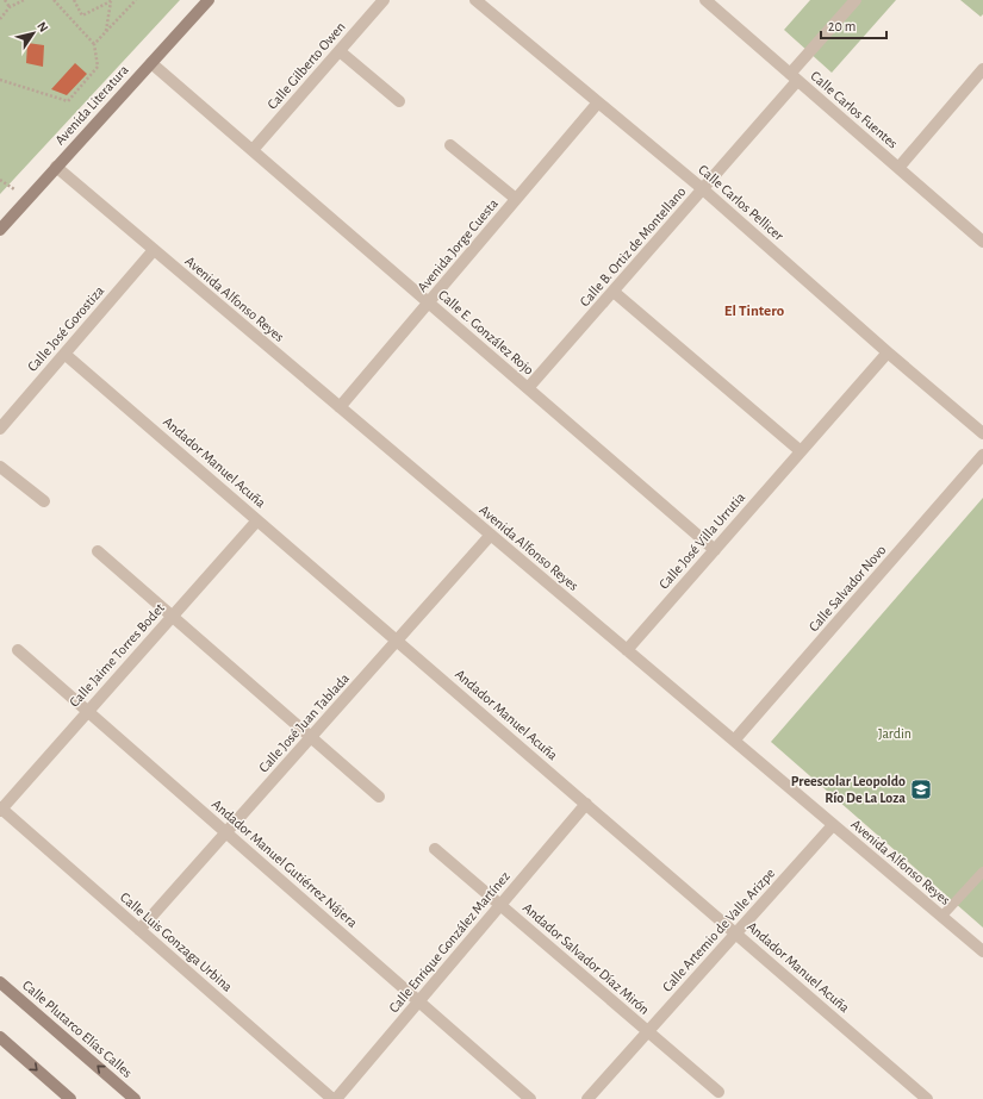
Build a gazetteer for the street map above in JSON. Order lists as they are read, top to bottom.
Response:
{
  "streets": {
    "street": [
      "Calle Gilberto Owen",
      "Avenida Literatura",
      "Calle Carlos Fuentes",
      "Calle Carlos Pellicer",
      "Avenida Jorge Cuesta",
      "Calle B. Ortiz de Montellano",
      "Avenida Alfonso Reyes",
      "Calle José Gorostiza",
      "Calle E. González Rojo",
      "Andador Manuel Acuña",
      "Calle José Villa Urrutia",
      "Calle Salvador Novo",
      "Calle Jaime Torres Bodet",
      "Calle José Juan Tablada",
      "Andador Manuel Gutiérrez Nájera",
      "Calle Artemio de Valle Arizpe",
      "Calle Luis Gonzaga Urbina",
      "Calle Enrique González Martínez",
      "Andador Salvador Díaz Mirón",
      "Calle Plutarco Elías Calles"
    ]
  },
  "crossings": [
    ["Calle Gilberto Owen", "Calle E. González Rojo"],
    ["Avenida Literatura", "Avenida Alfonso Reyes"],
    ["Avenida Literatura", "Calle E. González Rojo"],
    ["Calle Carlos Fuentes", "Calle B. Ortiz de Montellano"],
    ["Calle Carlos Pellicer", "Avenida Jorge Cuesta"],
    ["Calle Carlos Pellicer", "Calle B. Ortiz de Montellano"],
    ["Calle Carlos Pellicer", "Calle José Villa Urrutia"],
    ["Avenida Jorge Cuesta", "Avenida Alfonso Reyes"],
    ["Avenida Jorge Cuesta", "Calle E. González Rojo"],
    ["Calle B. Ortiz de Montellano", "Calle E. González Rojo"],
    ["Avenida Alfonso Reyes", "Calle José Gorostiza"],
    ["Avenida Alfonso Reyes", "Calle José Villa Urrutia"],
    ["Avenida Alfonso Reyes", "Calle Salvador Novo"],
    ["Avenida Alfonso Reyes", "Calle José Juan Tablada"],
    ["Avenida Alfonso Reyes", "Calle Artemio de Valle Arizpe"],
    ["Calle José Gorostiza", "Andador Manuel Acuña"],
    ["Calle E. González Rojo", "Calle José Villa Urrutia"],
    ["Andador Manuel Acuña", "Calle Jaime Torres Bodet"],
    ["Andador Manuel Acuña", "Calle José Juan Tablada"],
    ["Andador Manuel Acuña", "Calle Artemio de Valle Arizpe"],
    ["Andador Manuel Acuña", "Calle Enrique González Martínez"],
    ["Calle Jaime Torres Bodet", "Andador Manuel Gutiérrez Nájera"],
    ["Calle Jaime Torres Bodet", "Calle Luis Gonzaga Urbina"],
    ["Calle José Juan Tablada", "Andador Manuel Gutiérrez Nájera"],
    ["Calle José Juan Tablada", "Calle Luis Gonzaga Urbina"],
    ["Andador Manuel Gutiérrez Nájera", "Calle Enrique González Martínez"],
    ["Calle Artemio de Valle Arizpe", "Andador Salvador Díaz Mirón"],
    ["Calle Enrique González Martínez", "Andador Salvador Díaz Mirón"]
  ],
  "districts": ["El Tintero"],
  "parks": ["Jardin"],
  "places": {
    "school or university": ["Preescolar Leopoldo Río De La Loza"]
  },
  "scale_bar": "20 m",
  "north": "top right"
}
